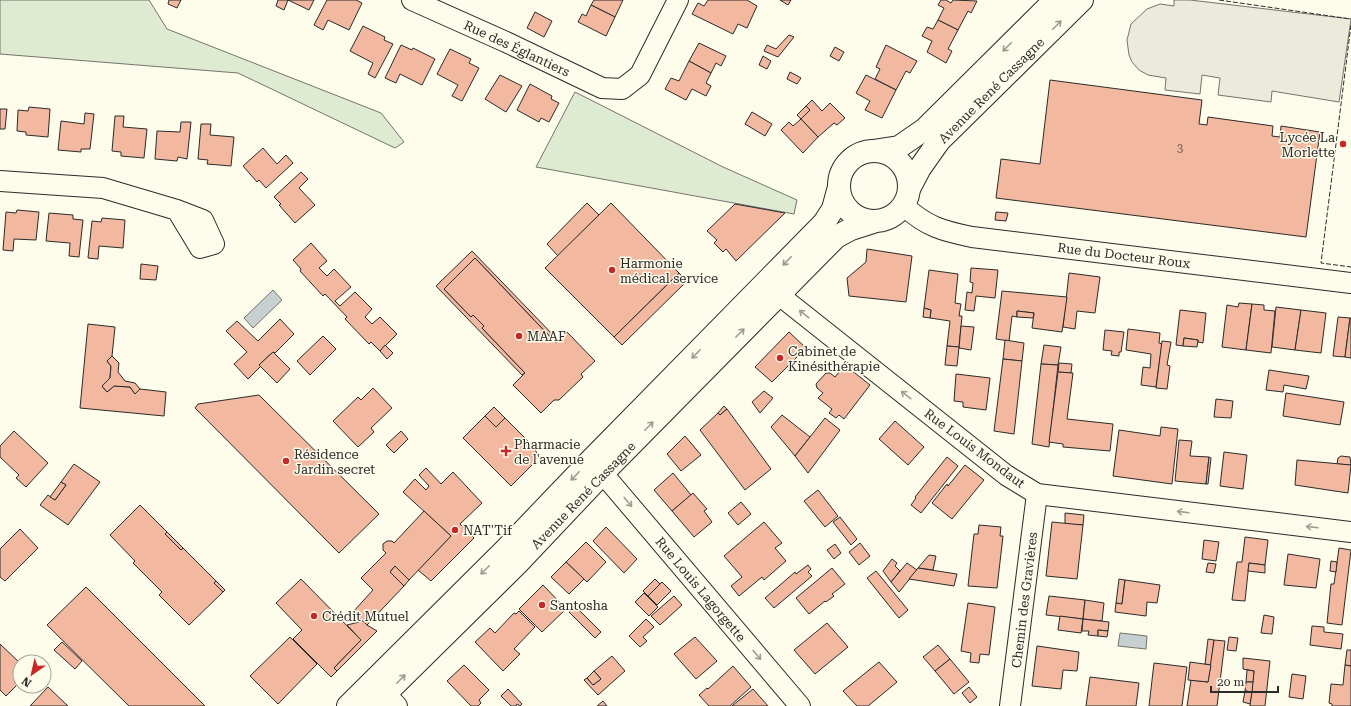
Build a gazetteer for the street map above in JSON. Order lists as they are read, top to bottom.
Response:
{
  "streets": {
    "main road": ["Avenue René Cassagne"],
    "street": [
      "Rue des Églantiers",
      "Rue du Docteur Roux",
      "Rue Louis Mondaut",
      "Rue Louis Lagorgette",
      "Chemin des Gravières"
    ]
  },
  "crossings": [
    ["Avenue René Cassagne", "Rue du Docteur Roux"],
    ["Avenue René Cassagne", "Rue Louis Mondaut"],
    ["Avenue René Cassagne", "Rue Louis Lagorgette"],
    ["Rue Louis Mondaut", "Chemin des Gravières"]
  ],
  "one_way": ["Rue Louis Mondaut", "Rue Louis Lagorgette"],
  "places": {
    "other": [
      "Lycée La Morlette",
      "Harmonie médical service",
      "MAAF",
      "Cabinet de Kinésithérapie",
      "Résidence Jardin secret",
      "NAT'Tif",
      "Santosha",
      "Crédit Mutuel"
    ],
    "health": ["Pharmacie de l'avenue"]
  },
  "house_numbers": ["3"],
  "scale_bar": "20 m",
  "north": "bottom left"
}
